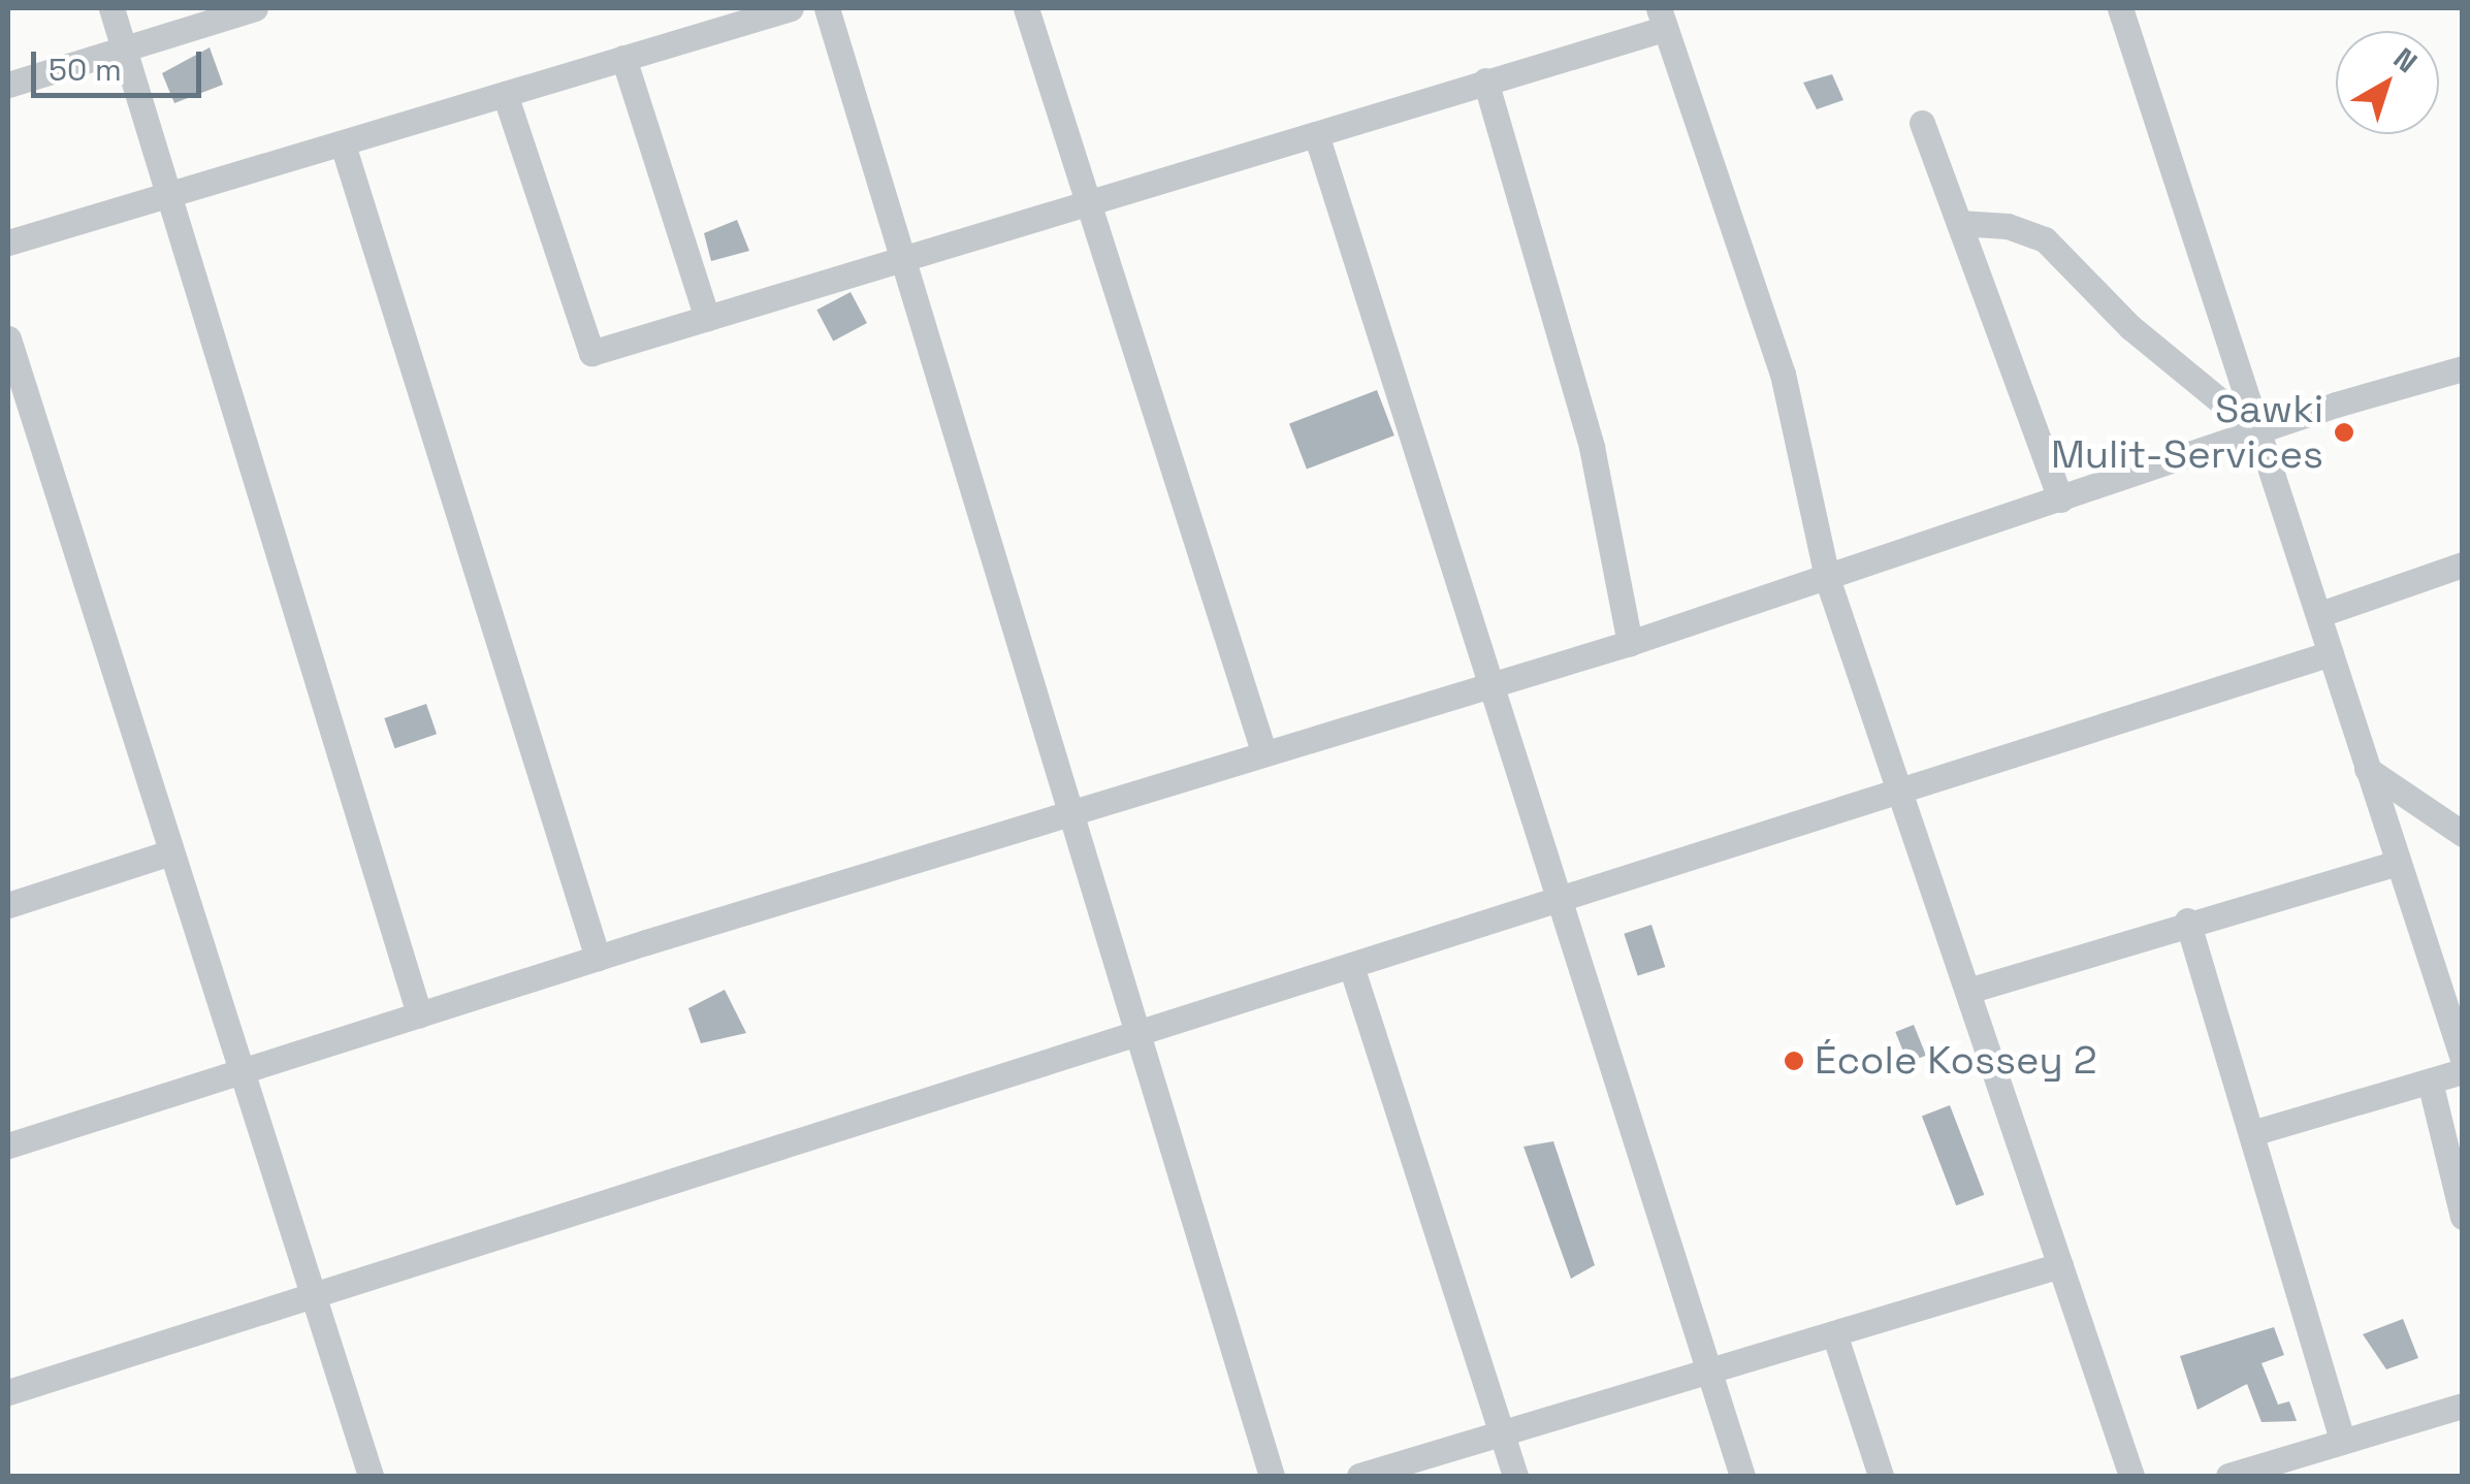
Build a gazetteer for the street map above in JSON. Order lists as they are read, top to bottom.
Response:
{
  "places": ["Sawki Mulit-Services", "École Kossey 2"],
  "scale_bar": "50 m",
  "north": "top right"
}
